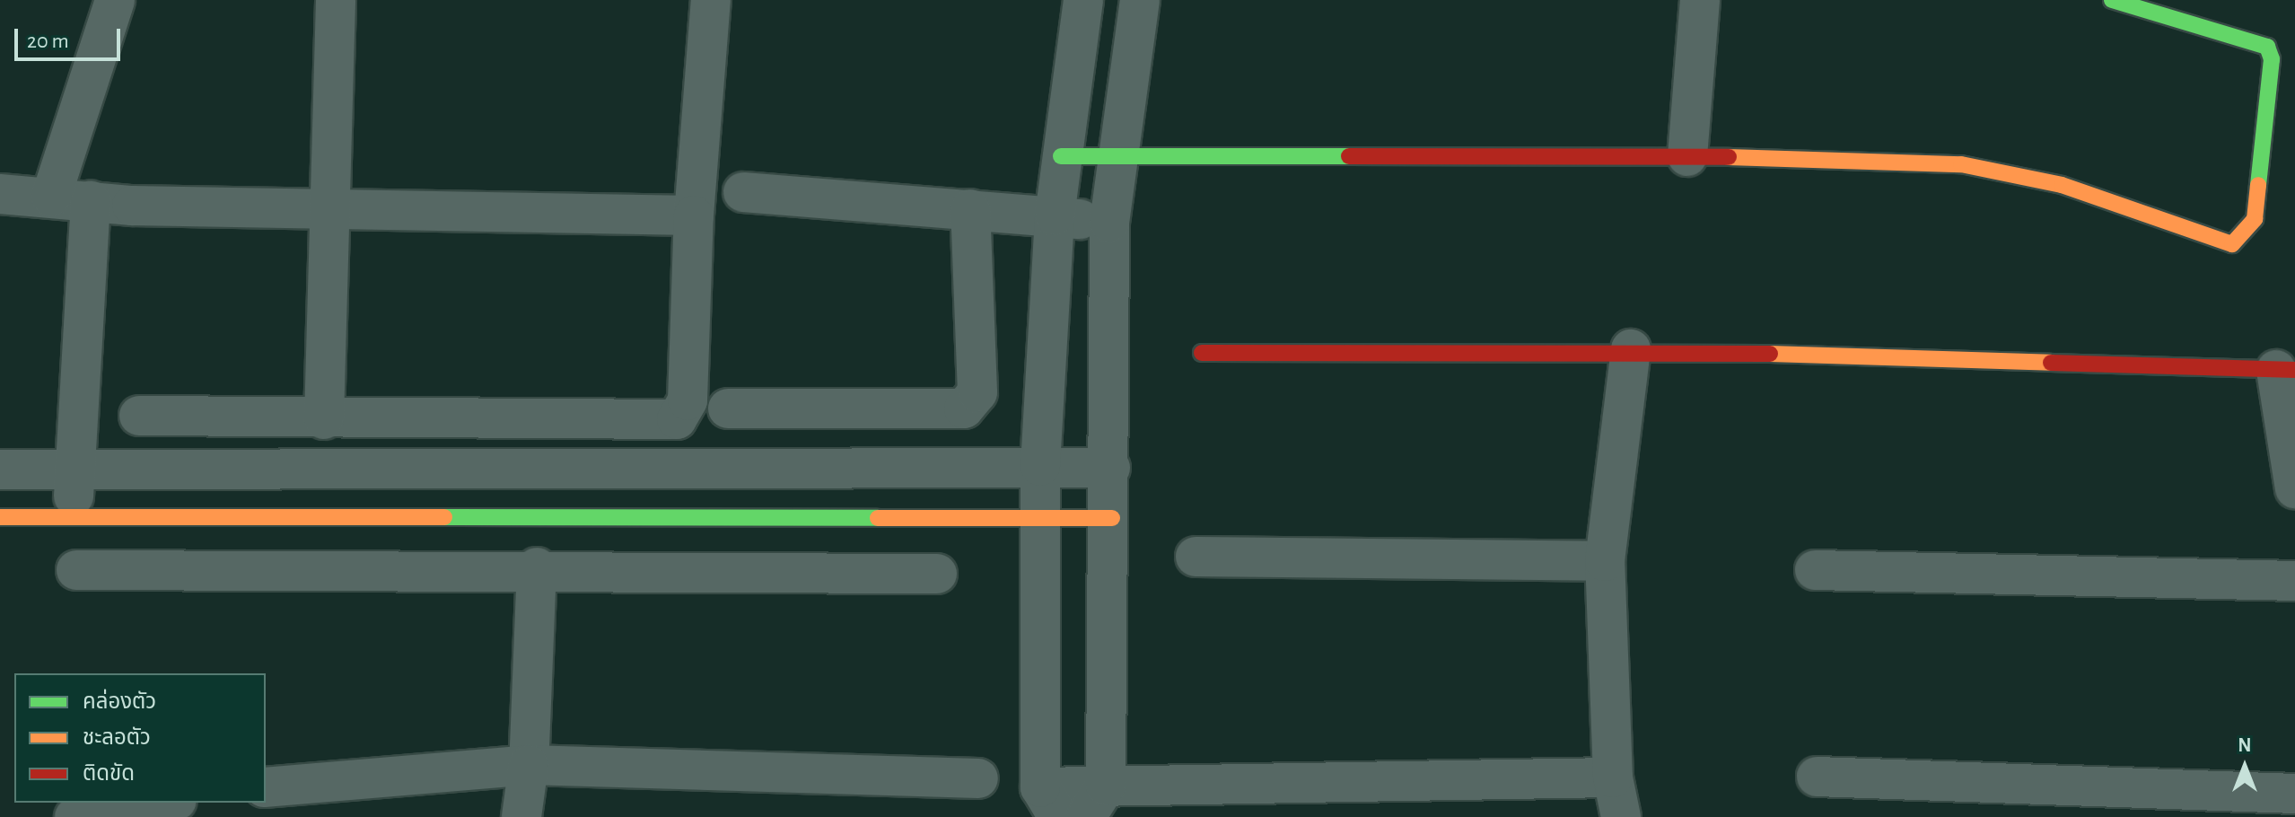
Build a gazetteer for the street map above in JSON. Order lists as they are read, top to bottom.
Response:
{
  "legend": ["คล่องตัว", "ชะลอตัว", "ติดขัด"],
  "scale_bar": "20 m",
  "north": "top"
}
